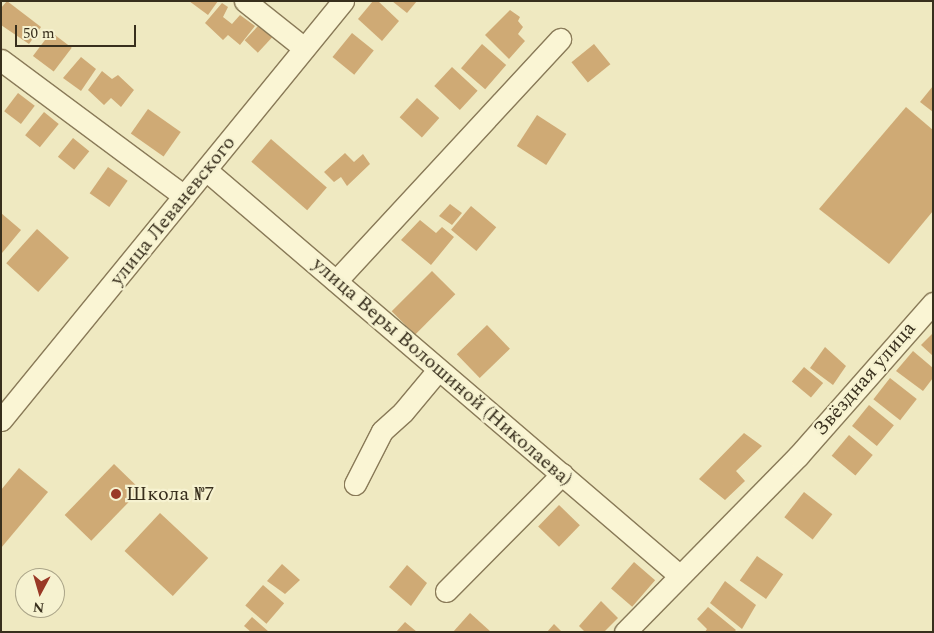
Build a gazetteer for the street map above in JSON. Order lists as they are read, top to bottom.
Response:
{
  "streets": {
    "street": ["улица Леваневского", "улица Веры Волошиной (Николаева)", "Звёздная улица"]
  },
  "crossings": [
    ["улица Леваневского", "улица Веры Волошиной (Николаева)"],
    ["улица Веры Волошиной (Николаева)", "Звёздная улица"]
  ],
  "places": ["Школа №7"],
  "scale_bar": "50 m",
  "north": "bottom"
}
